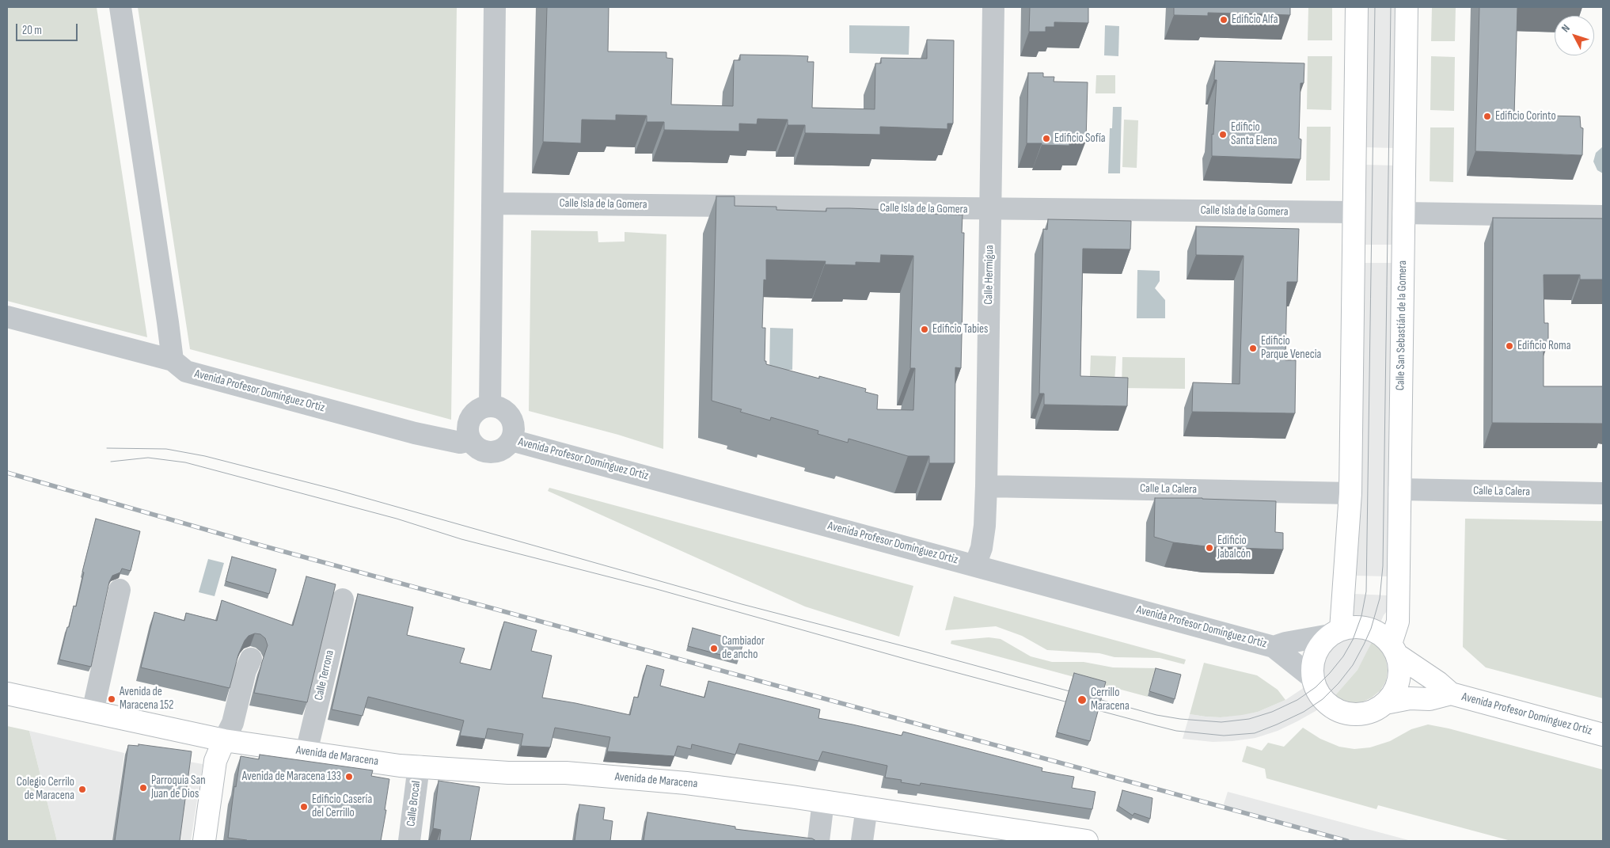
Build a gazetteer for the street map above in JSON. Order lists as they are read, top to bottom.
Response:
{
  "streets": {
    "main road": ["Calle San Sebastián de la Gomera", "Avenida Profesor Domínguez Ortiz", "Avenida de Maracena"],
    "street": [
      "Calle Isla de la Gomera",
      "Calle Hermigua",
      "Calle La Calera",
      "Calle Terrona",
      "Calle Brocal"
    ]
  },
  "crossings": [
    ["Calle Isla de la Gomera", "Calle Hermigua"],
    ["Calle Hermigua", "Avenida Profesor Domínguez Ortiz"],
    ["Calle Hermigua", "Calle La Calera"],
    ["Calle San Sebastián de la Gomera", "Avenida Profesor Domínguez Ortiz"],
    ["Calle San Sebastián de la Gomera", "Calle La Calera"],
    ["Calle Terrona", "Avenida de Maracena"],
    ["Avenida de Maracena", "Calle Brocal"]
  ],
  "places": [
    "Edificio Alfa",
    "Edificio Corinto",
    "Edificio Santa Elena",
    "Edificio Sofía",
    "Edificio Tabies",
    "Edificio Roma",
    "Edificio Parque Venecia",
    "Edificio Jabalcón",
    "Cambiador de ancho",
    "Avenida de Maracena 152",
    "Cerrillo Maracena",
    "Avenida de Maracena 133",
    "Parroquia San Juan de Dios",
    "Colegio Cerrilo de Maracena",
    "Edificio Casería del Cerrillo"
  ],
  "scale_bar": "20 m",
  "north": "top left"
}
